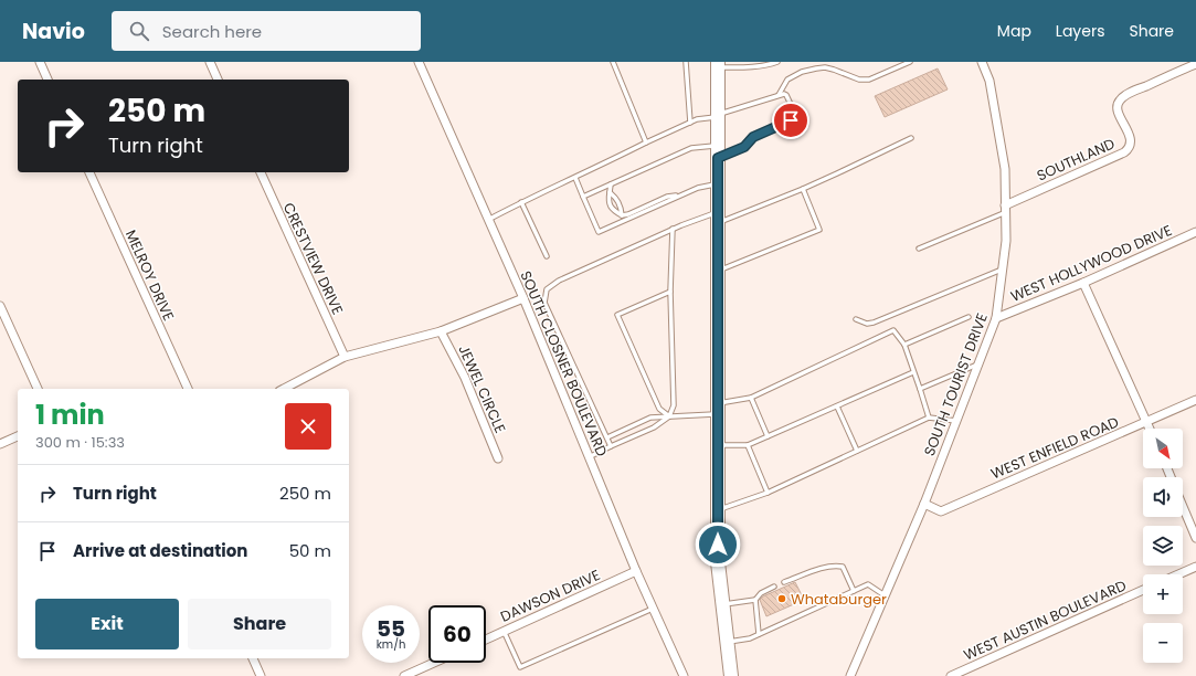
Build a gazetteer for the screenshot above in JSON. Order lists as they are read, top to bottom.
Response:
{
  "streets": {
    "street": [
      "SOUTHLAND",
      "CRESTVIEW DRIVE",
      "WEST HOLLYWOOD DRIVE",
      "MELROY DRIVE",
      "SOUTH CLOSNER BOULEVARD",
      "SOUTH TOURIST DRIVE",
      "JEWEL CIRCLE",
      "WEST ENFIELD ROAD",
      "DAWSON DRIVE",
      "WEST AUSTIN BOULEVARD"
    ]
  },
  "crossings": [
    ["SOUTHLAND", "SOUTH TOURIST DRIVE"],
    ["WEST HOLLYWOOD DRIVE", "SOUTH TOURIST DRIVE"],
    ["SOUTH CLOSNER BOULEVARD", "DAWSON DRIVE"],
    ["SOUTH TOURIST DRIVE", "WEST ENFIELD ROAD"]
  ],
  "places": ["Whataburger"],
  "north": "bottom right",
  "page": {
    "header": "Navio",
    "search": "Search here",
    "nav": ["Map", "Layers", "Share"],
    "turn": ["250 m", "Turn right"],
    "heading": ["1 min", "300 m · 15:33"],
    "map_buttons": ["+", "−"],
    "list": [
      {
        "name": "Turn right",
        "value": "250 m"
      },
      {
        "name": "Arrive at destination",
        "value": "50 m"
      }
    ],
    "buttons": ["Exit", "Share"],
    "speed": "55 km/h",
    "limit": "60"
  }
}
